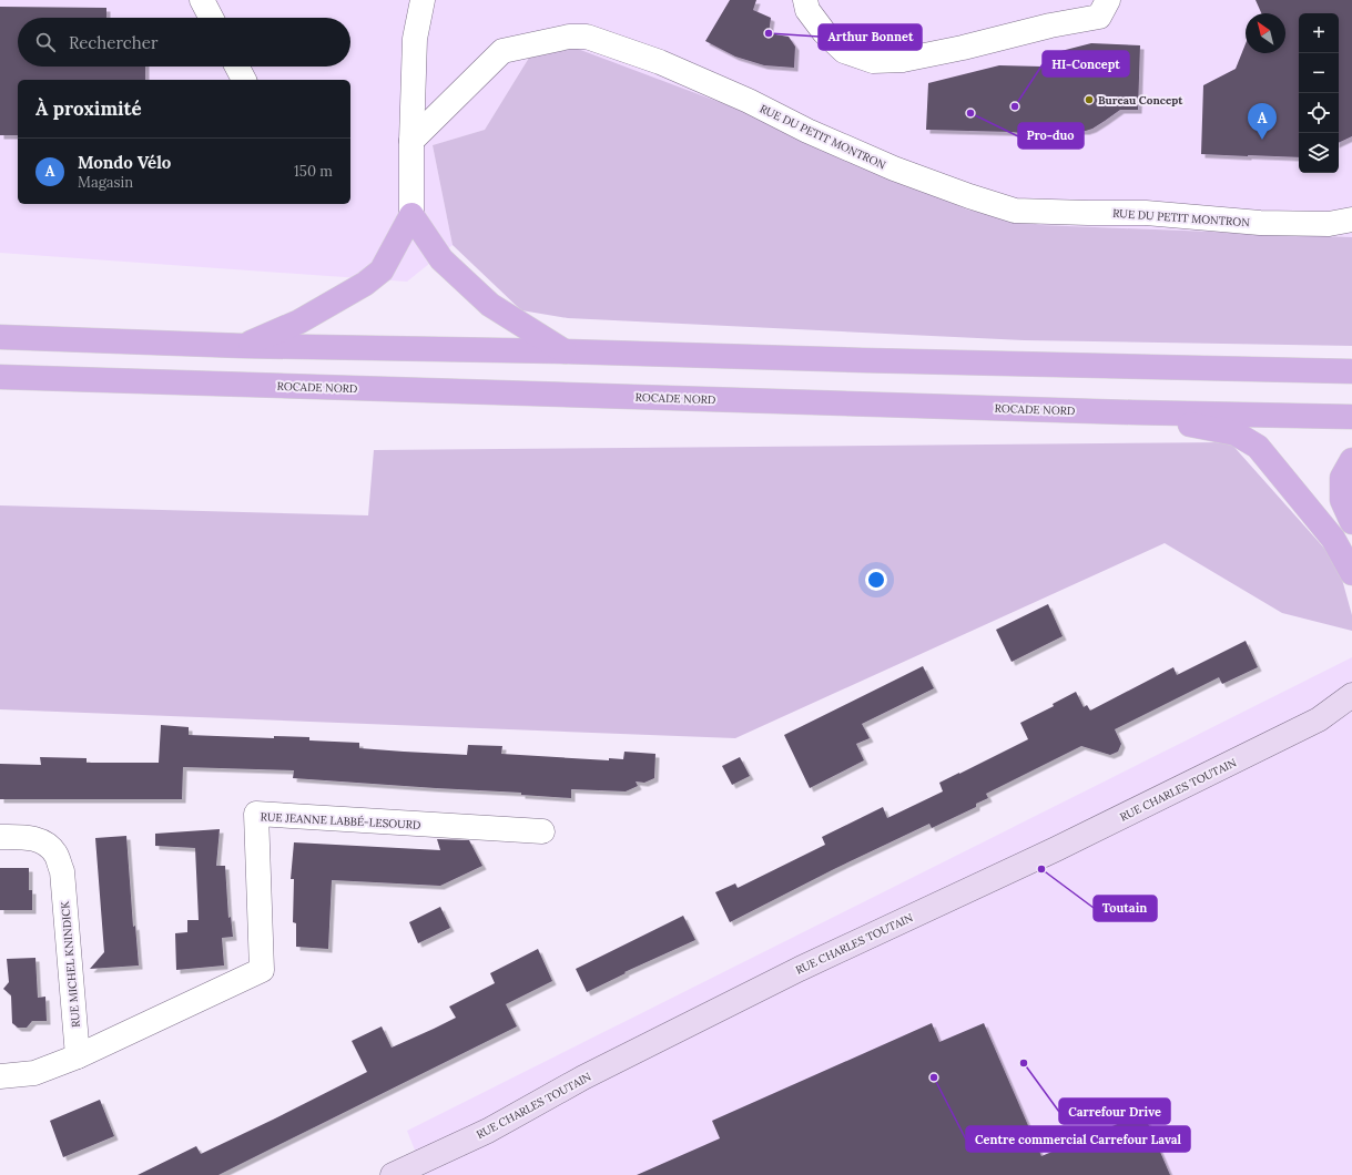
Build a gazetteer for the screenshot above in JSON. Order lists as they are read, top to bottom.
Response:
{
  "streets": {
    "main road": ["ROCADE NORD"],
    "street": [
      "RUE DU PETIT MONTRON",
      "RUE CHARLES TOUTAIN",
      "RUE JEANNE LABBÉ-LESOURD",
      "RUE MICHEL KNINDICK"
    ]
  },
  "crossings": [
    ["RUE JEANNE LABBÉ-LESOURD", "RUE MICHEL KNINDICK"]
  ],
  "places": [
    "Arthur Bonnet",
    "Bureau Concept",
    "HI-Concept",
    "Pro-duo",
    "Toutain",
    "Carrefour Drive",
    "Centre commercial Carrefour Laval"
  ],
  "north": "top left",
  "page": {
    "map_buttons": ["+", "−"],
    "search": "Rechercher",
    "heading": "À proximité",
    "pins": "A",
    "list": [
      {
        "mark": "A",
        "name": "Mondo Vélo",
        "note": "Magasin",
        "value": "150 m"
      }
    ]
  }
}
